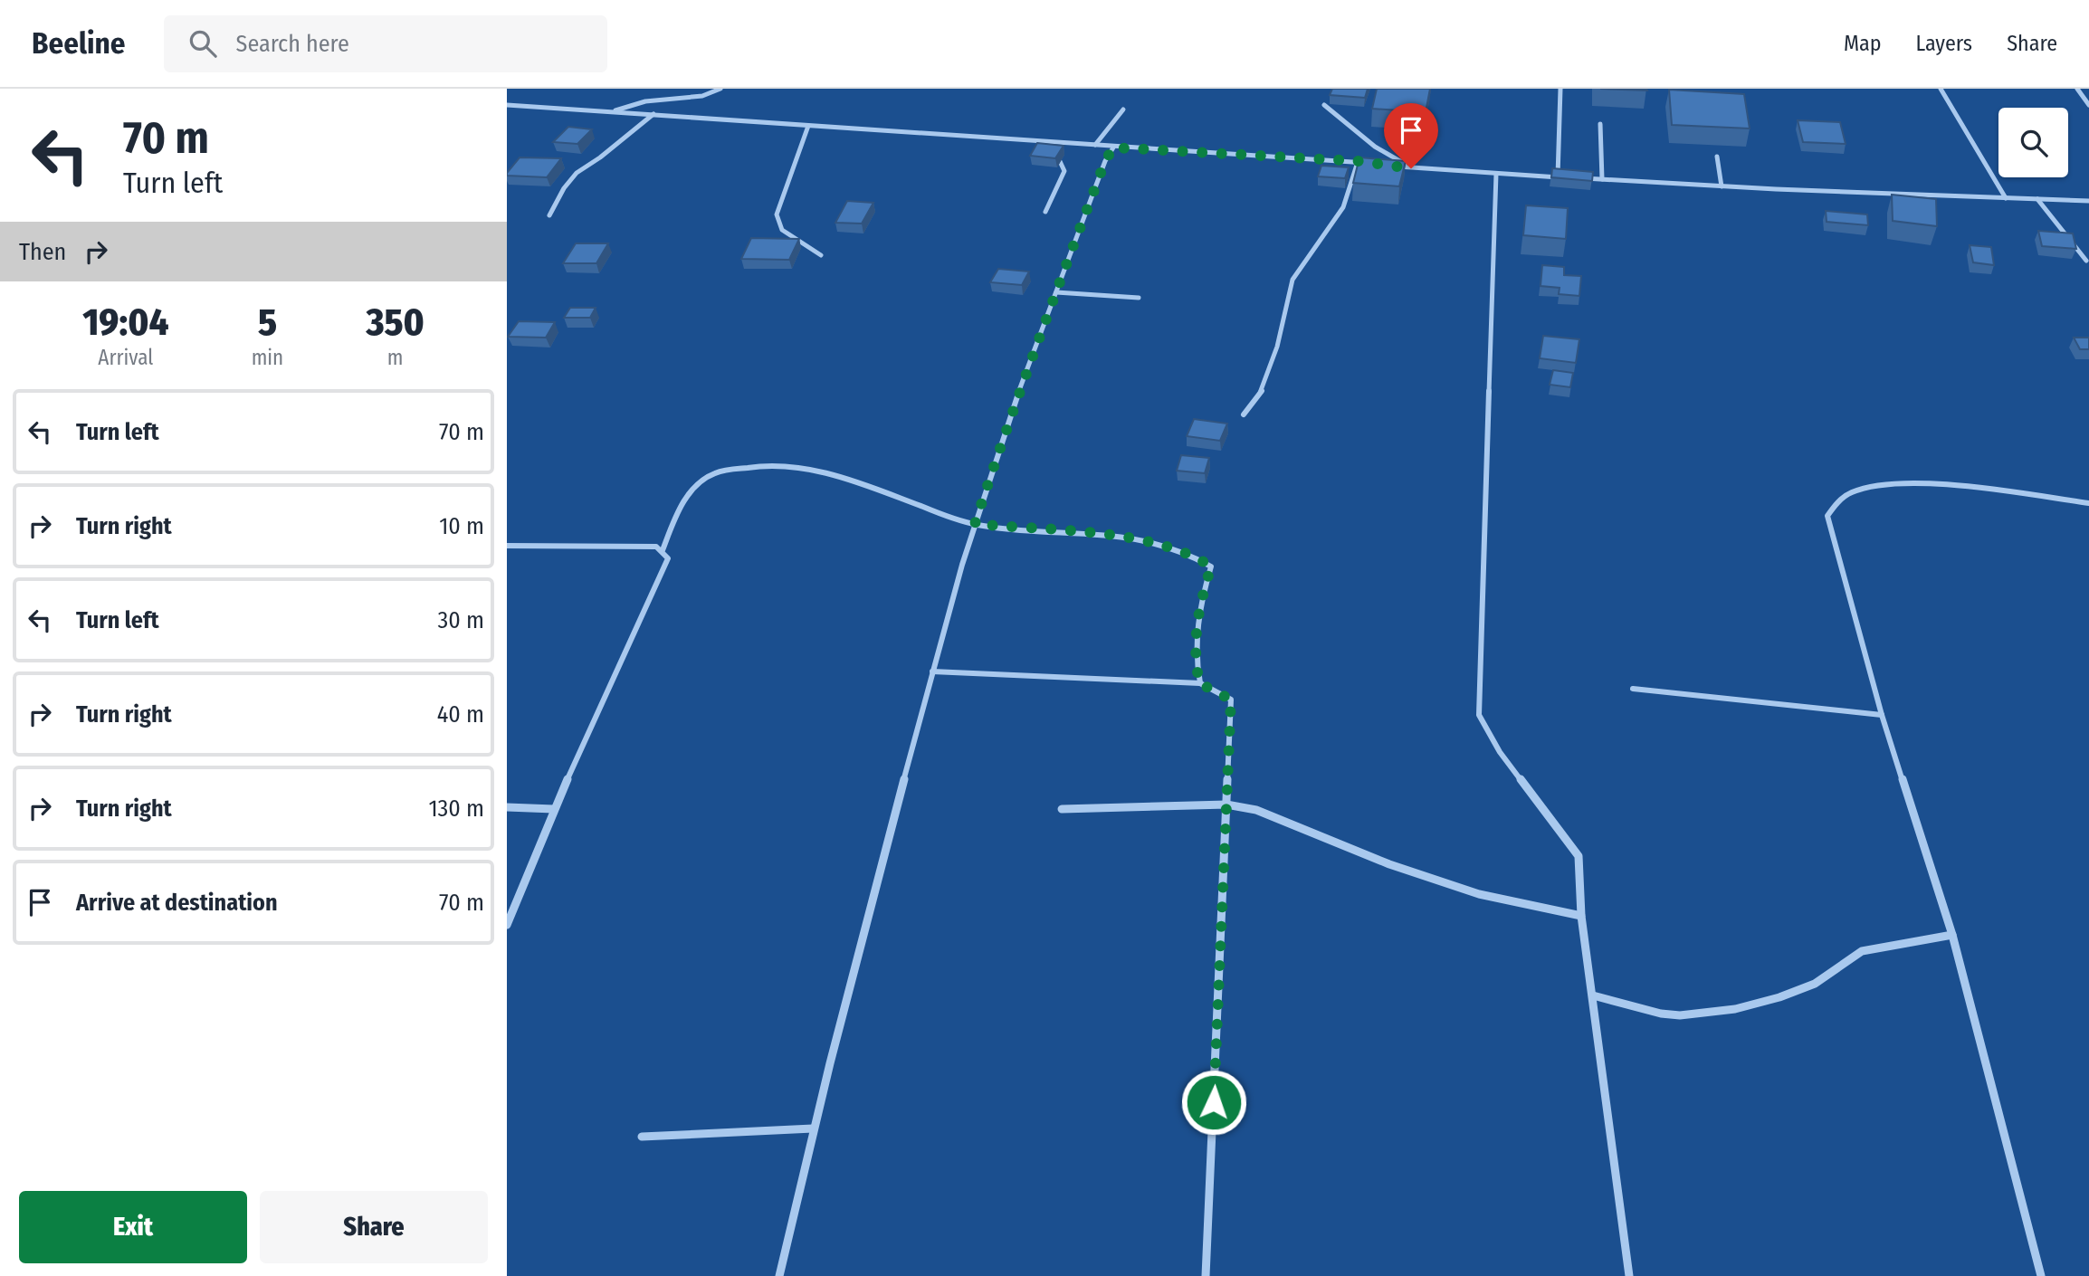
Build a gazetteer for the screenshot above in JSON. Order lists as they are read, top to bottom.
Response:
{
  "page": {
    "header": "Beeline",
    "search": "Search here",
    "nav": ["Map", "Layers", "Share"],
    "turn": ["70 m", "Turn left"],
    "then": "Then",
    "eta": [
      "19:04",
      "Arrival",
      "5",
      "min",
      "350",
      "m"
    ],
    "list": [
      {
        "name": "Turn left",
        "value": "70 m"
      },
      {
        "name": "Turn right",
        "value": "10 m"
      },
      {
        "name": "Turn left",
        "value": "30 m"
      },
      {
        "name": "Turn right",
        "value": "40 m"
      },
      {
        "name": "Turn right",
        "value": "130 m"
      },
      {
        "name": "Arrive at destination",
        "value": "70 m"
      }
    ],
    "buttons": ["Exit", "Share"]
  }
}
